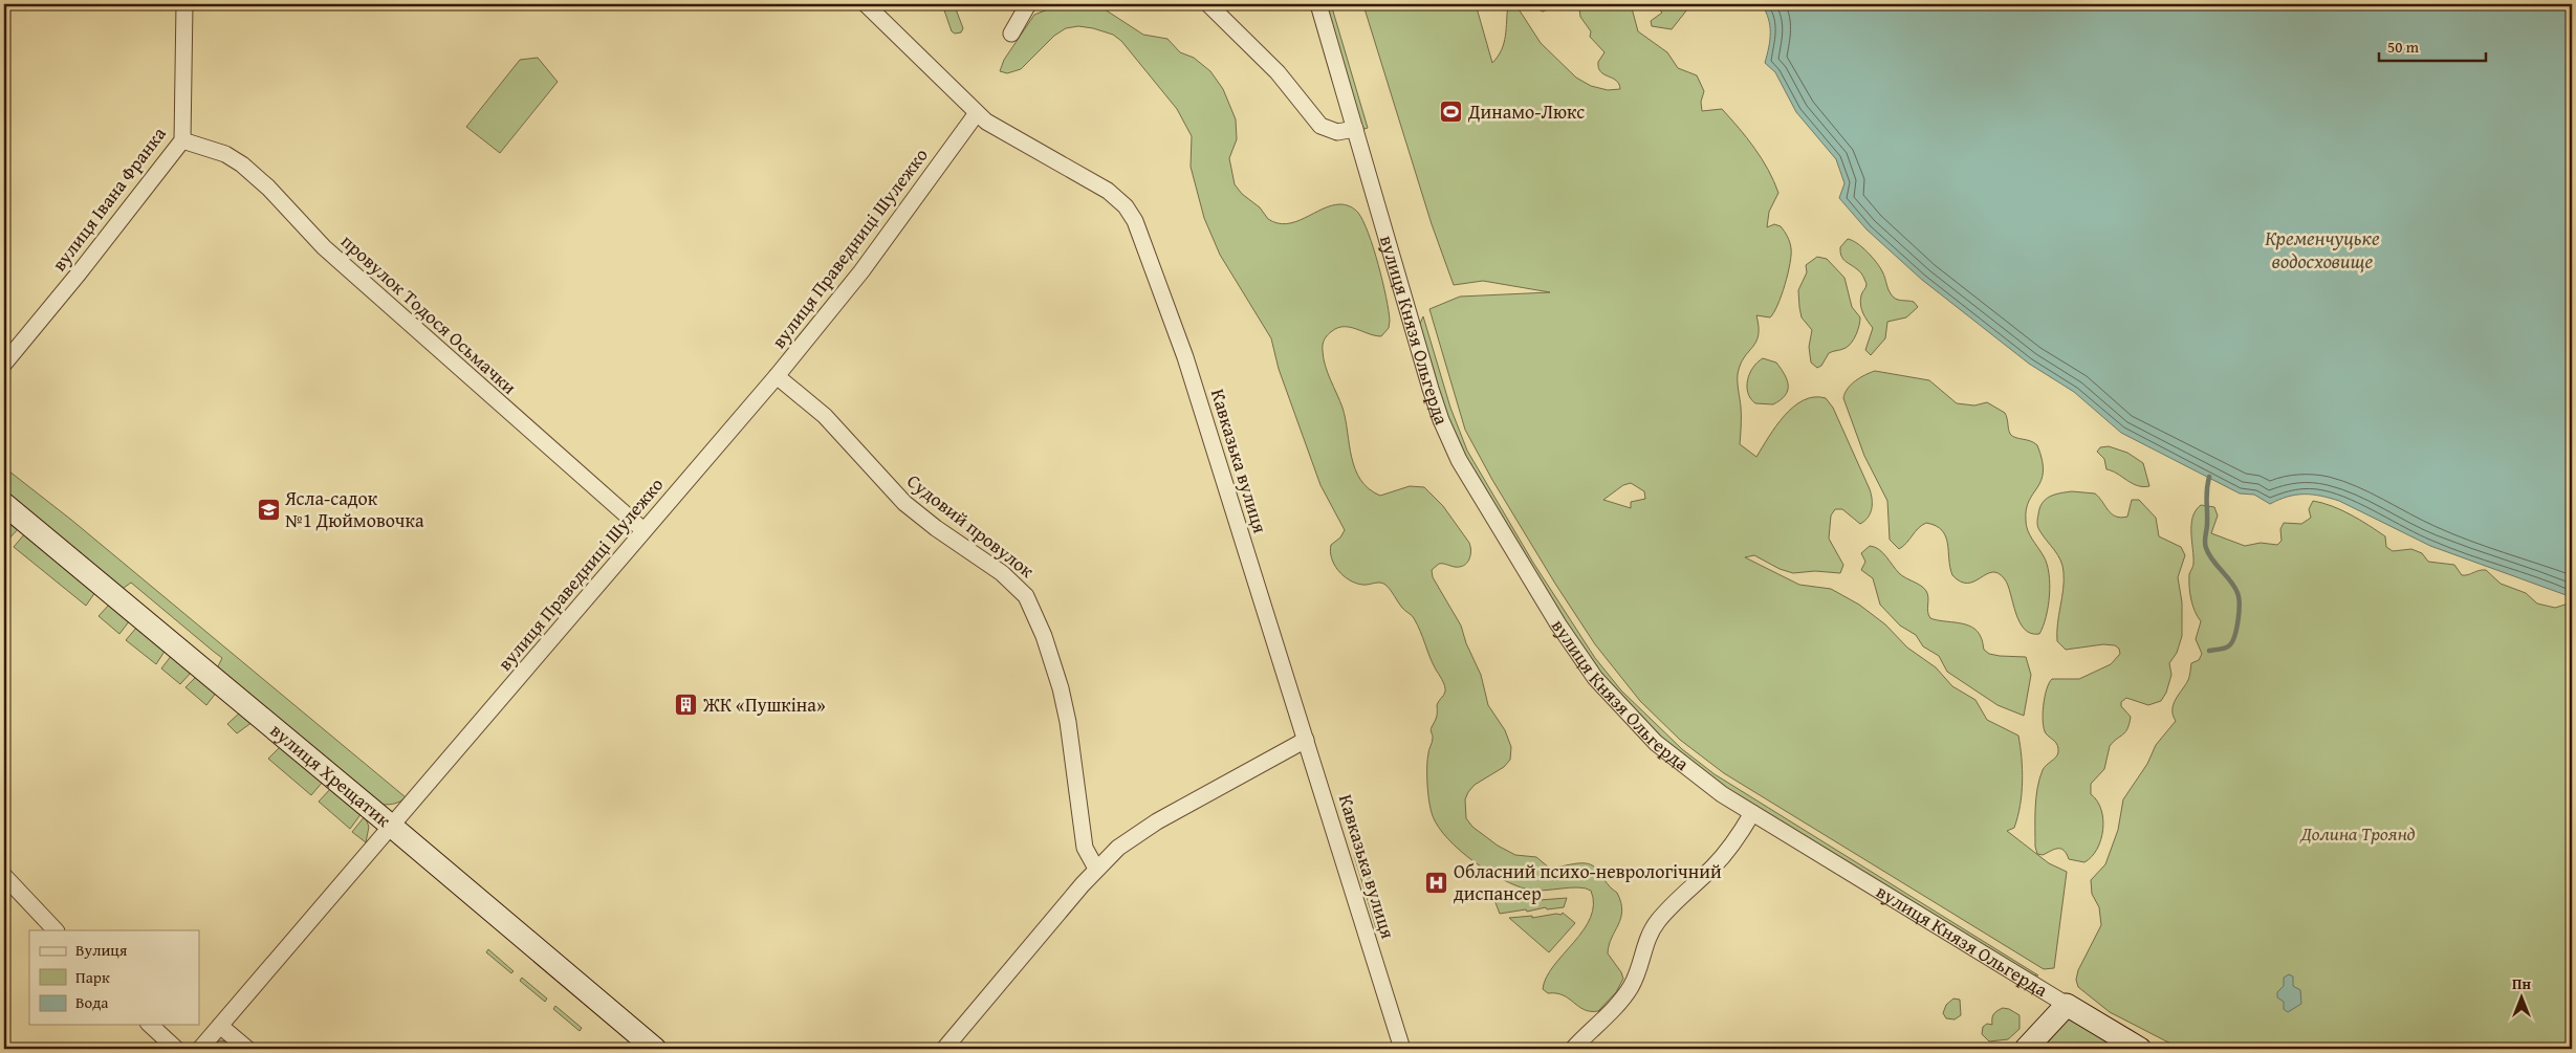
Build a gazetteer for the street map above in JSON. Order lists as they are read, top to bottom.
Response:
{
  "streets": {
    "street": [
      "вулиця Івана Франка",
      "вулиця Праведниці Шулежко",
      "провулок Тодося Осьмачки",
      "вулиця Князя Ольгерда",
      "Кавказька вулиця",
      "Судовий провулок",
      "вулиця Хрещатик"
    ]
  },
  "crossings": [
    ["вулиця Івана Франка", "провулок Тодося Осьмачки"],
    ["вулиця Праведниці Шулежко", "провулок Тодося Осьмачки"],
    ["вулиця Праведниці Шулежко", "Кавказька вулиця"],
    ["вулиця Праведниці Шулежко", "Судовий провулок"],
    ["вулиця Праведниці Шулежко", "вулиця Хрещатик"]
  ],
  "water": ["Кременчуцьке водосховище"],
  "parks": ["Долина Троянд"],
  "places": {
    "sports": ["Динамо-Люкс"],
    "school or university": ["Ясла-садок №1 Дюймовочка"],
    "building": ["ЖК «Пушкіна»"],
    "hospital": ["Обласний психо-неврологічний диспансер"]
  },
  "legend": ["Вулиця", "Парк", "Вода"],
  "scale_bar": "50 m",
  "north": "top"
}
